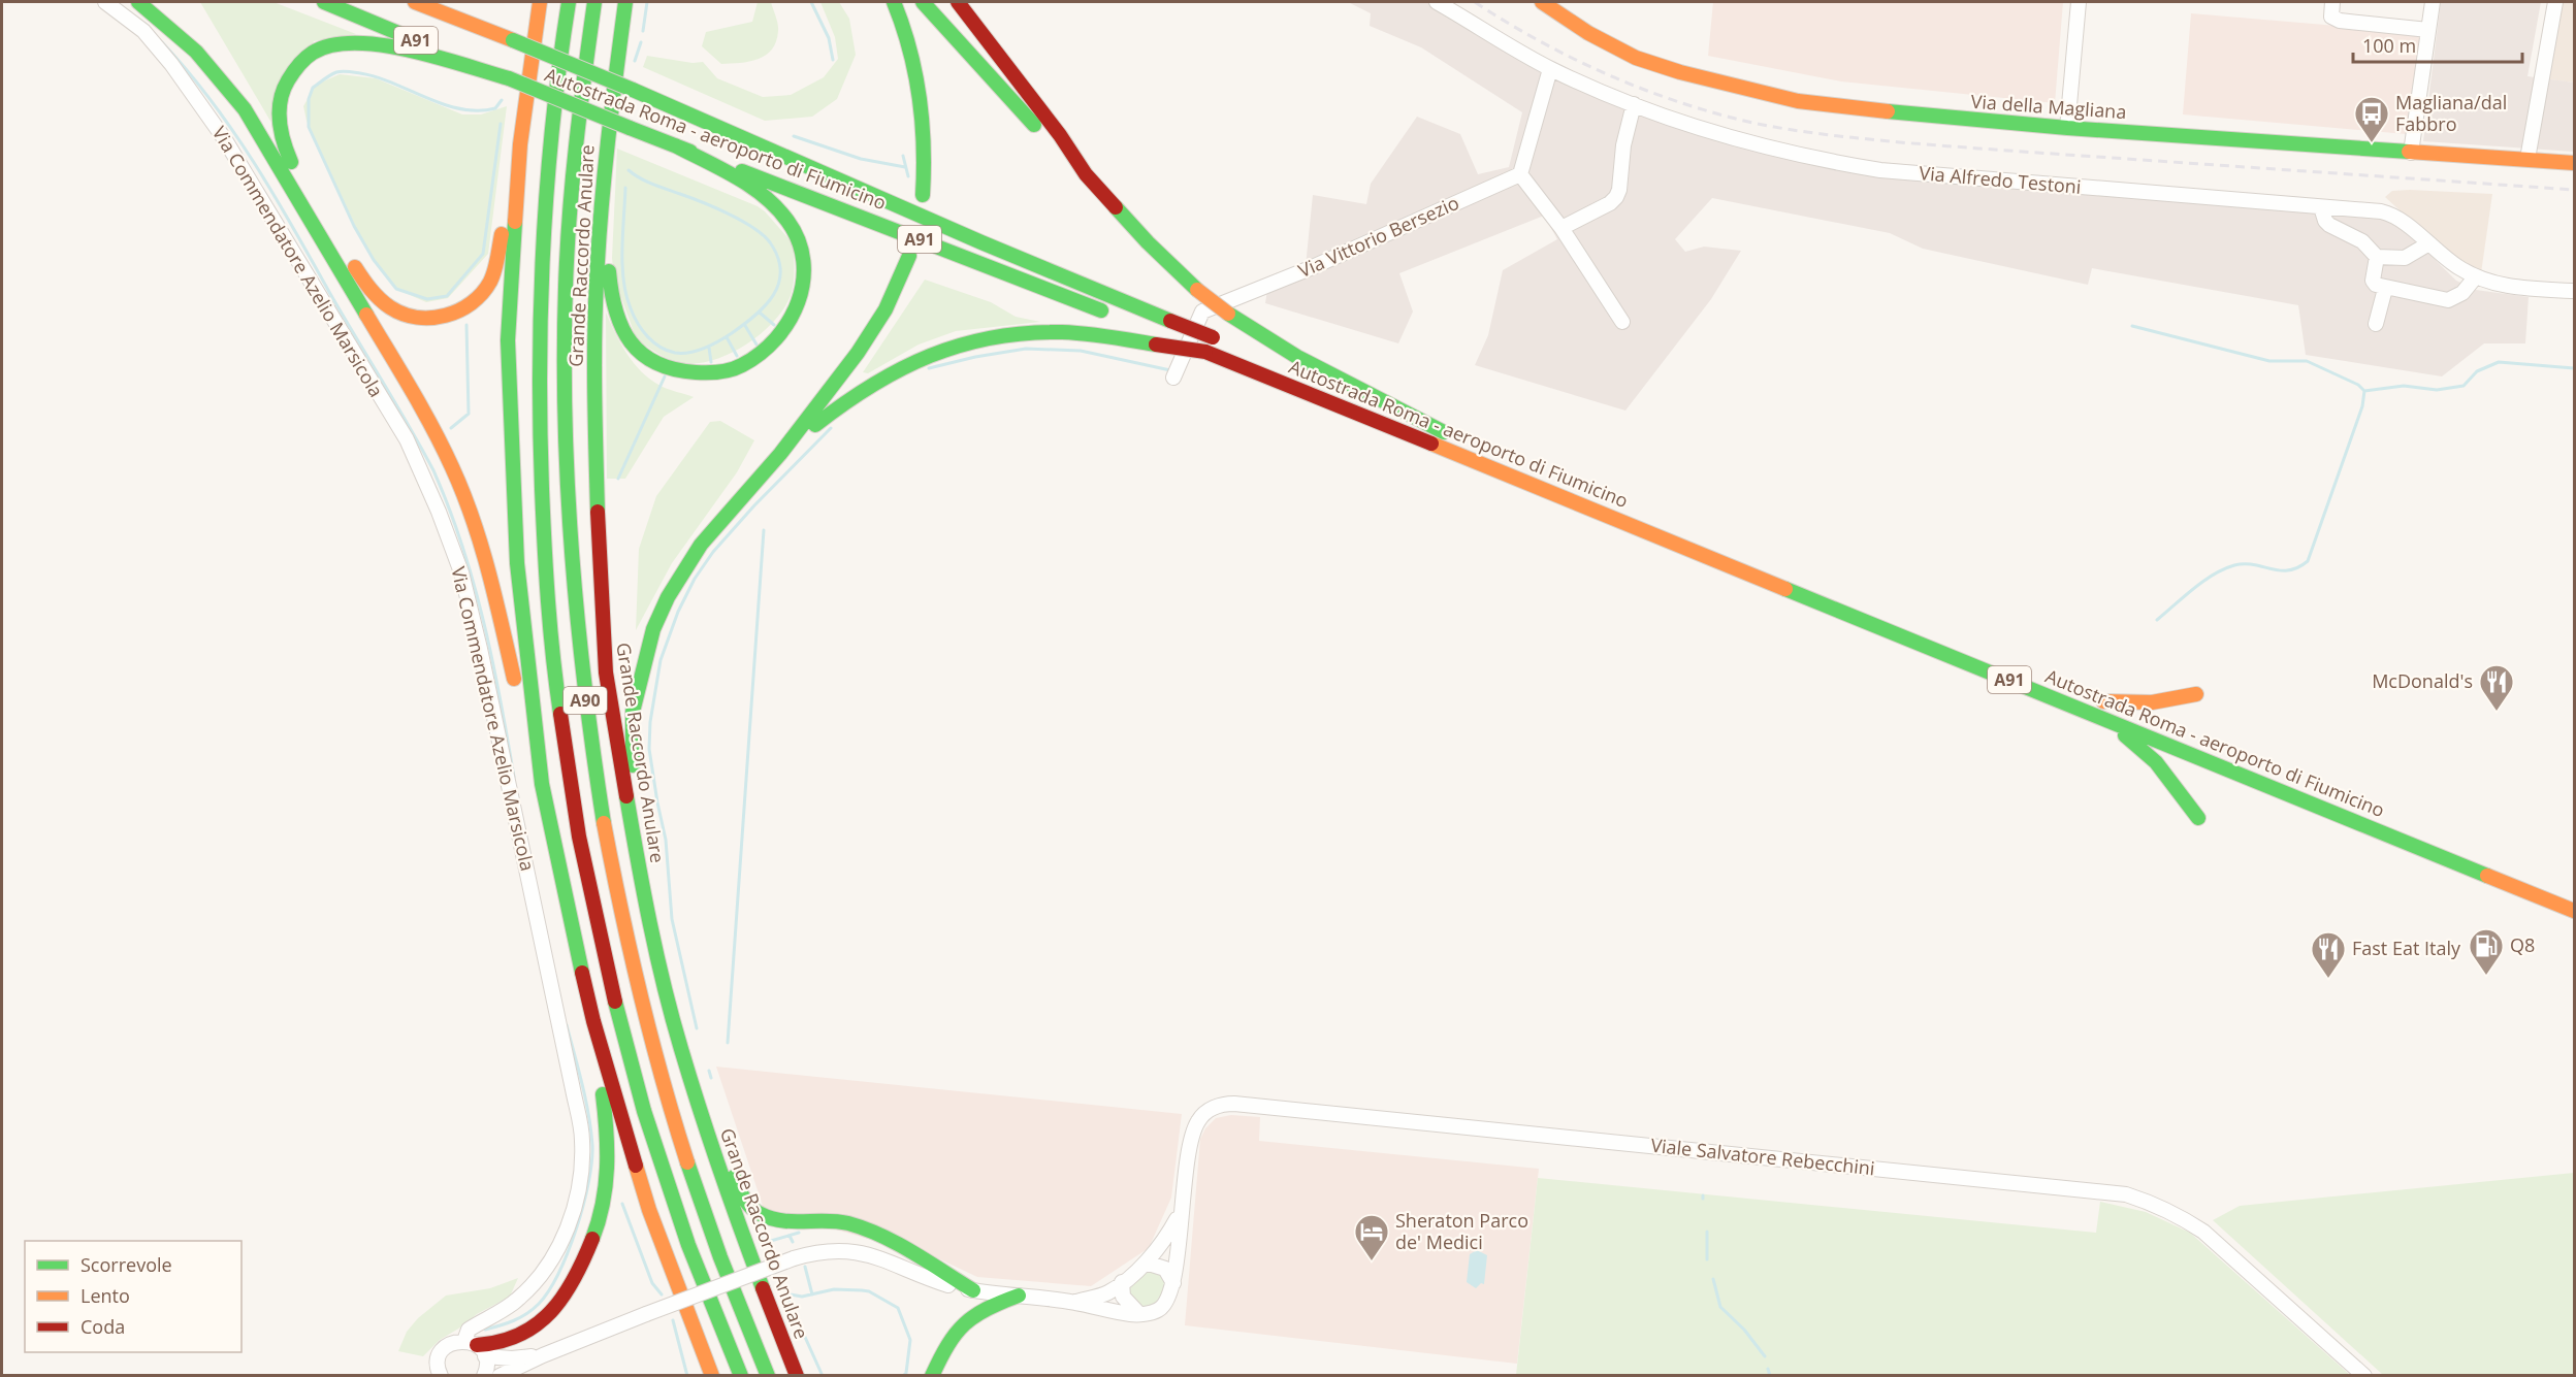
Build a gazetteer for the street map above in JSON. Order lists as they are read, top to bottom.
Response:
{
  "streets": {
    "main road": [
      "A91",
      "Via della Magliana",
      "Autostrada Roma - aeroporto di Fiumicino",
      "Grande Raccordo Anulare",
      "A90"
    ],
    "street": [
      "Via Alfredo Testoni",
      "Via Vittorio Bersezio",
      "Via Commendatore Azelio Marsicola",
      "Viale Salvatore Rebecchini"
    ]
  },
  "crossings": [
    ["Via Commendatore Azelio Marsicola", "Viale Salvatore Rebecchini"]
  ],
  "places": {
    "bus stop": ["Magliana/dal Fabbro"],
    "restaurant": ["McDonald's", "Fast Eat Italy"],
    "fuel station": ["Q8"],
    "hotel": ["Sheraton Parco de' Medici"]
  },
  "legend": ["Scorrevole", "Lento", "Coda"],
  "scale_bar": "100 m"
}
